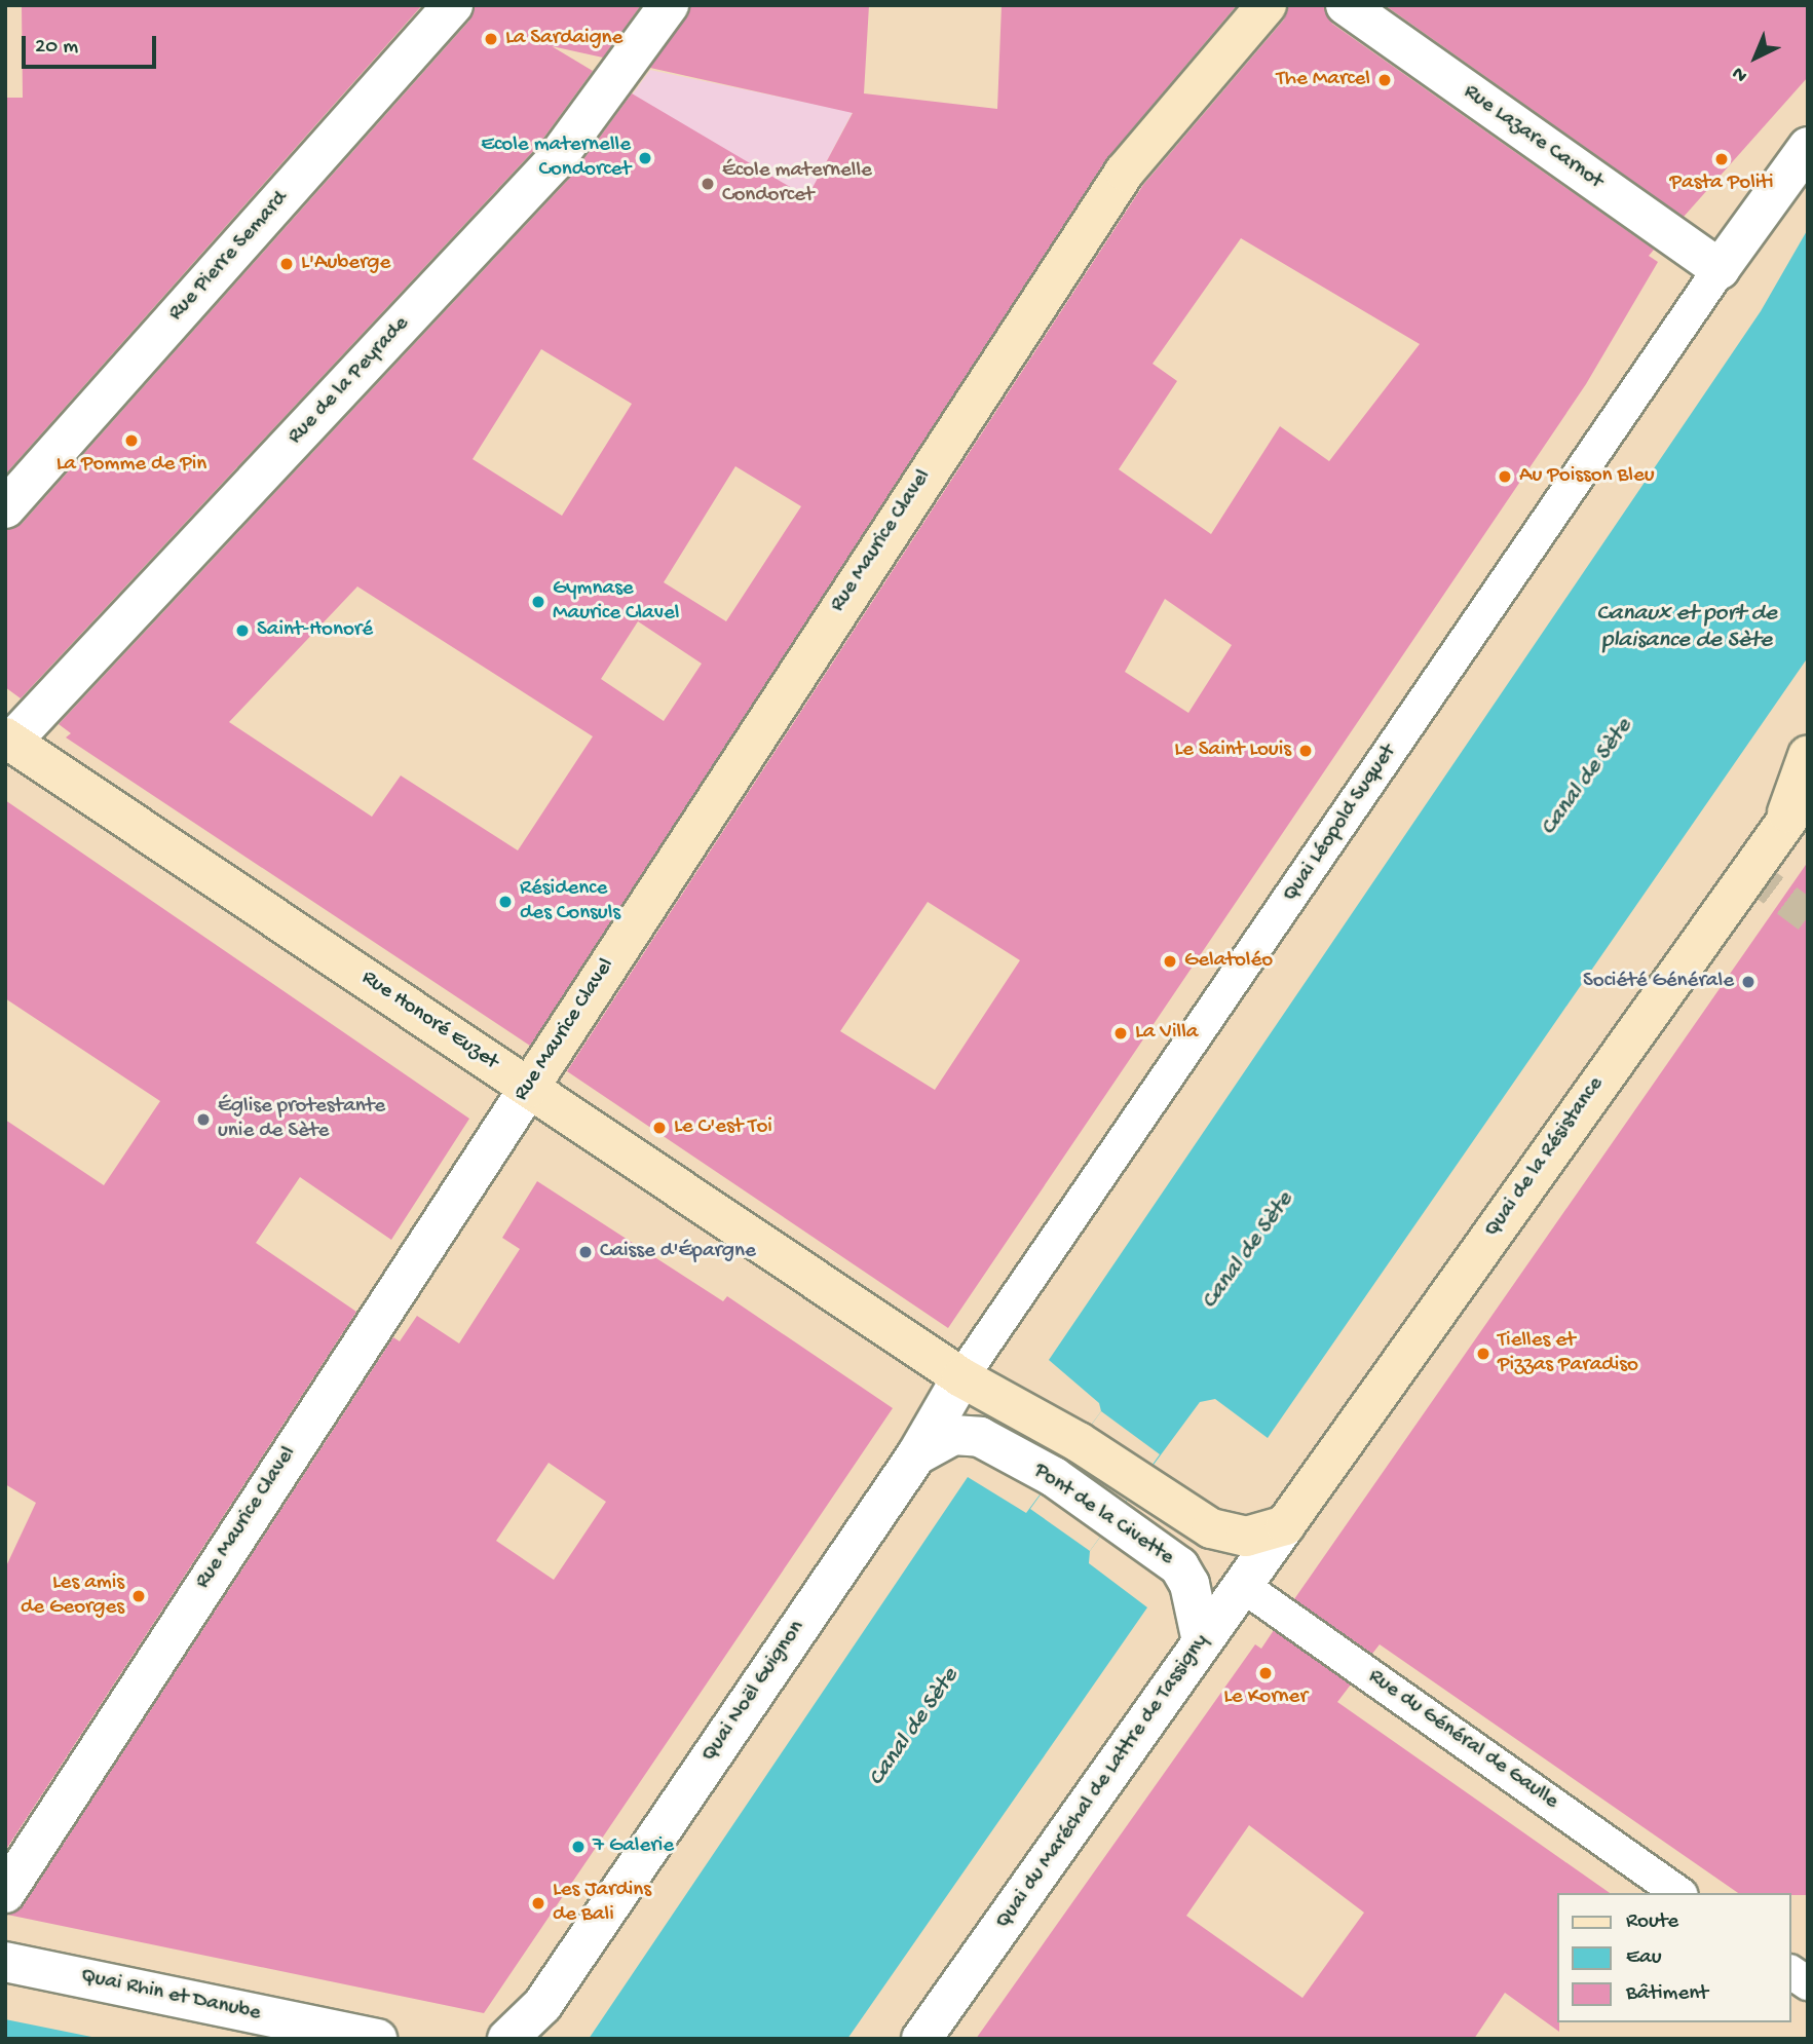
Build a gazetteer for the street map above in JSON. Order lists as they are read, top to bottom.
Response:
{
  "streets": {
    "main road": [
      "Rue Maurice Clavel",
      "Rue Honoré Euzet",
      "Quai de la Résistance",
      "Pont de la Civette"
    ],
    "street": [
      "Rue Lazare Carnot",
      "Rue Pierre Semard",
      "Rue de la Peyrade",
      "Quai Léopold Suquet",
      "Quai Noël Guignon",
      "Rue du Général de Gaulle",
      "Quai du Maréchal de Lattre de Tassigny",
      "Quai Rhin et Danube"
    ]
  },
  "crossings": [
    ["Rue Lazare Carnot", "Quai Léopold Suquet"],
    ["Rue de la Peyrade", "Rue Honoré Euzet"],
    ["Rue Maurice Clavel", "Rue Honoré Euzet"],
    ["Quai Léopold Suquet", "Rue Honoré Euzet"],
    ["Quai Léopold Suquet", "Pont de la Civette"],
    ["Quai Léopold Suquet", "Quai Noël Guignon"],
    ["Rue Honoré Euzet", "Pont de la Civette"],
    ["Rue Honoré Euzet", "Quai Noël Guignon"],
    ["Quai de la Résistance", "Pont de la Civette"],
    ["Quai de la Résistance", "Quai du Maréchal de Lattre de Tassigny"],
    ["Pont de la Civette", "Quai Noël Guignon"],
    ["Pont de la Civette", "Quai du Maréchal de Lattre de Tassigny"],
    ["Rue du Général de Gaulle", "Quai du Maréchal de Lattre de Tassigny"]
  ],
  "water": ["Canaux et port de plaisance de Sète", "Canal de Sète"],
  "places": [
    "La Sardaigne",
    "The Marcel",
    "Ecole maternelle Condorcet",
    "Pasta Politi",
    "École maternelle Condorcet",
    "L'Auberge",
    "La Pomme de Pin",
    "Au Poisson Bleu",
    "Gymnase Maurice Clavel",
    "Saint-Honoré",
    "Le Saint Louis",
    "Résidence des Consuls",
    "Gelatoléo",
    "Société Générale",
    "La Villa",
    "Église protestante unie de Sète",
    "Le C'est Toi",
    "Caisse d'Épargne",
    "Tielles et Pizzas Paradiso",
    "Les amis de Georges",
    "Le Korner",
    "7 Galerie",
    "Les Jardins de Bali"
  ],
  "legend": ["Route", "Eau", "Bâtiment"],
  "scale_bar": "20 m",
  "north": "bottom left"
}
